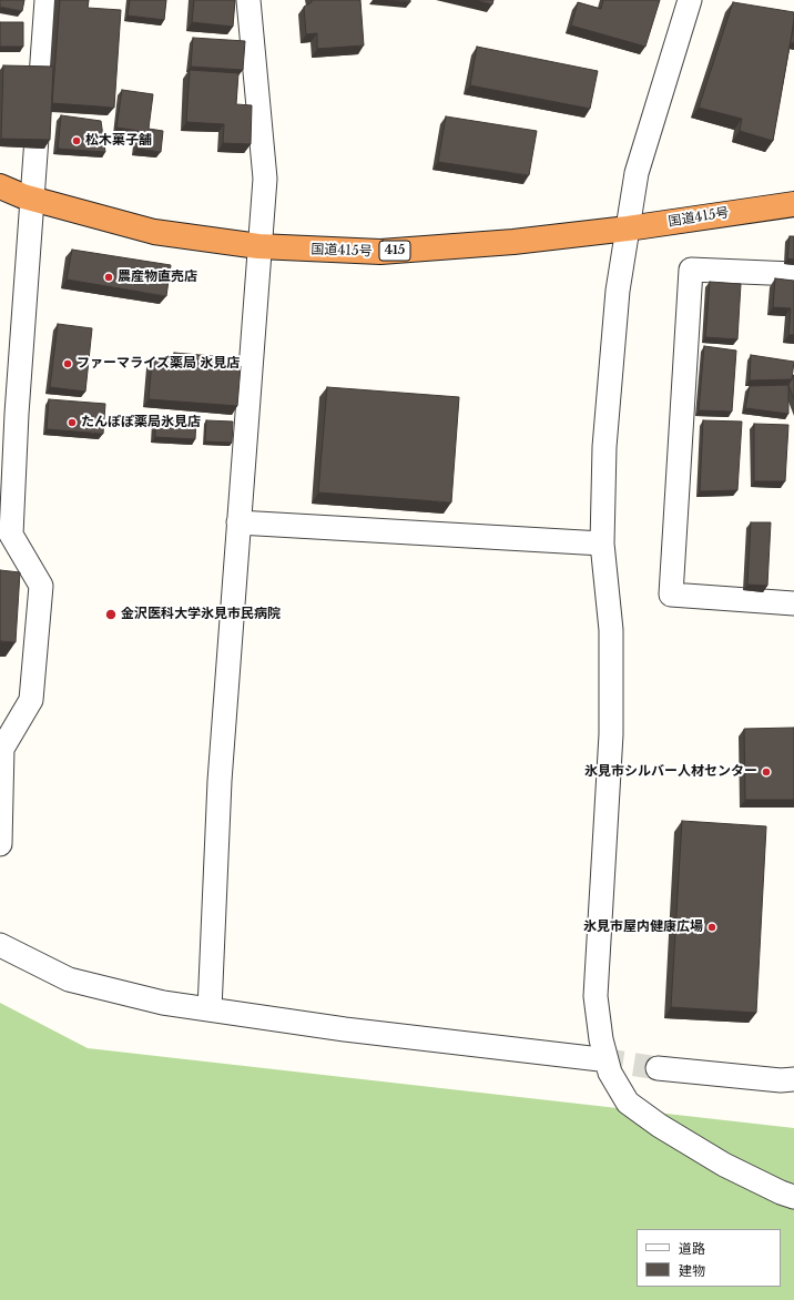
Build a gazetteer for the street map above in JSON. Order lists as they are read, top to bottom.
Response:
{
  "streets": {
    "highway": ["国道415号", "415"]
  },
  "places": [
    "松木菓子舗",
    "農産物直売店",
    "ファーマライズ薬局 氷見店",
    "たんぽぽ薬局氷見店",
    "金沢医科大学氷見市民病院",
    "氷見市シルバー人材センター",
    "氷見市屋内健康広場"
  ],
  "legend": ["道路", "建物"]
}
